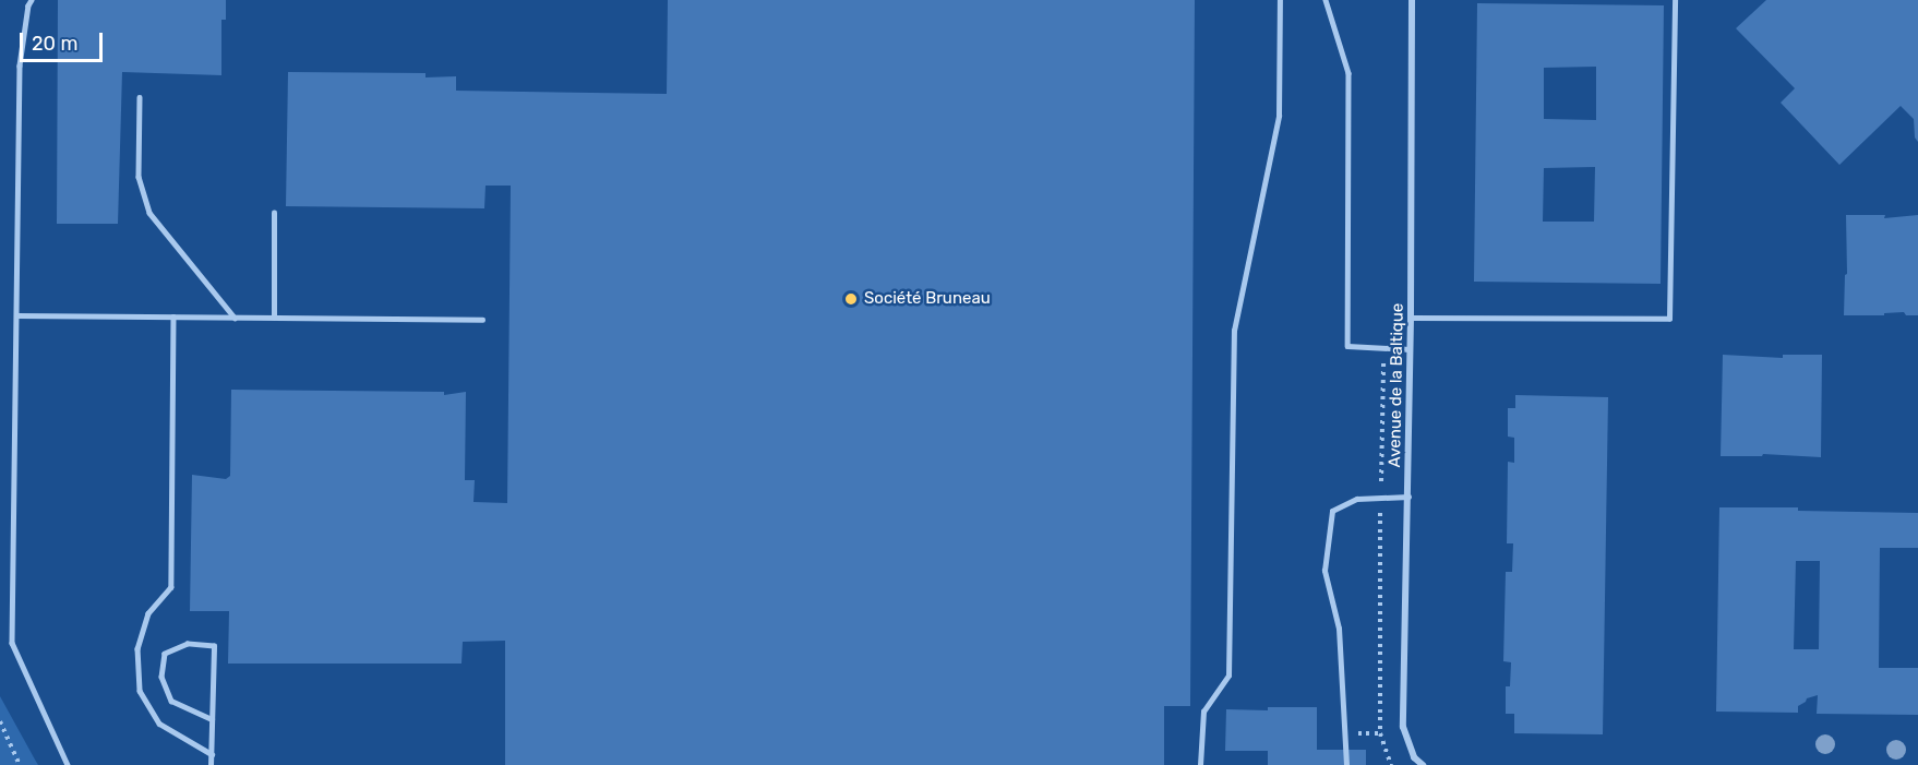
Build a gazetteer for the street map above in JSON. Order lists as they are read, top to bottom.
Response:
{
  "streets": {
    "street": ["Avenue de la Baltique"]
  },
  "places": ["Société Bruneau"],
  "scale_bar": "20 m"
}
